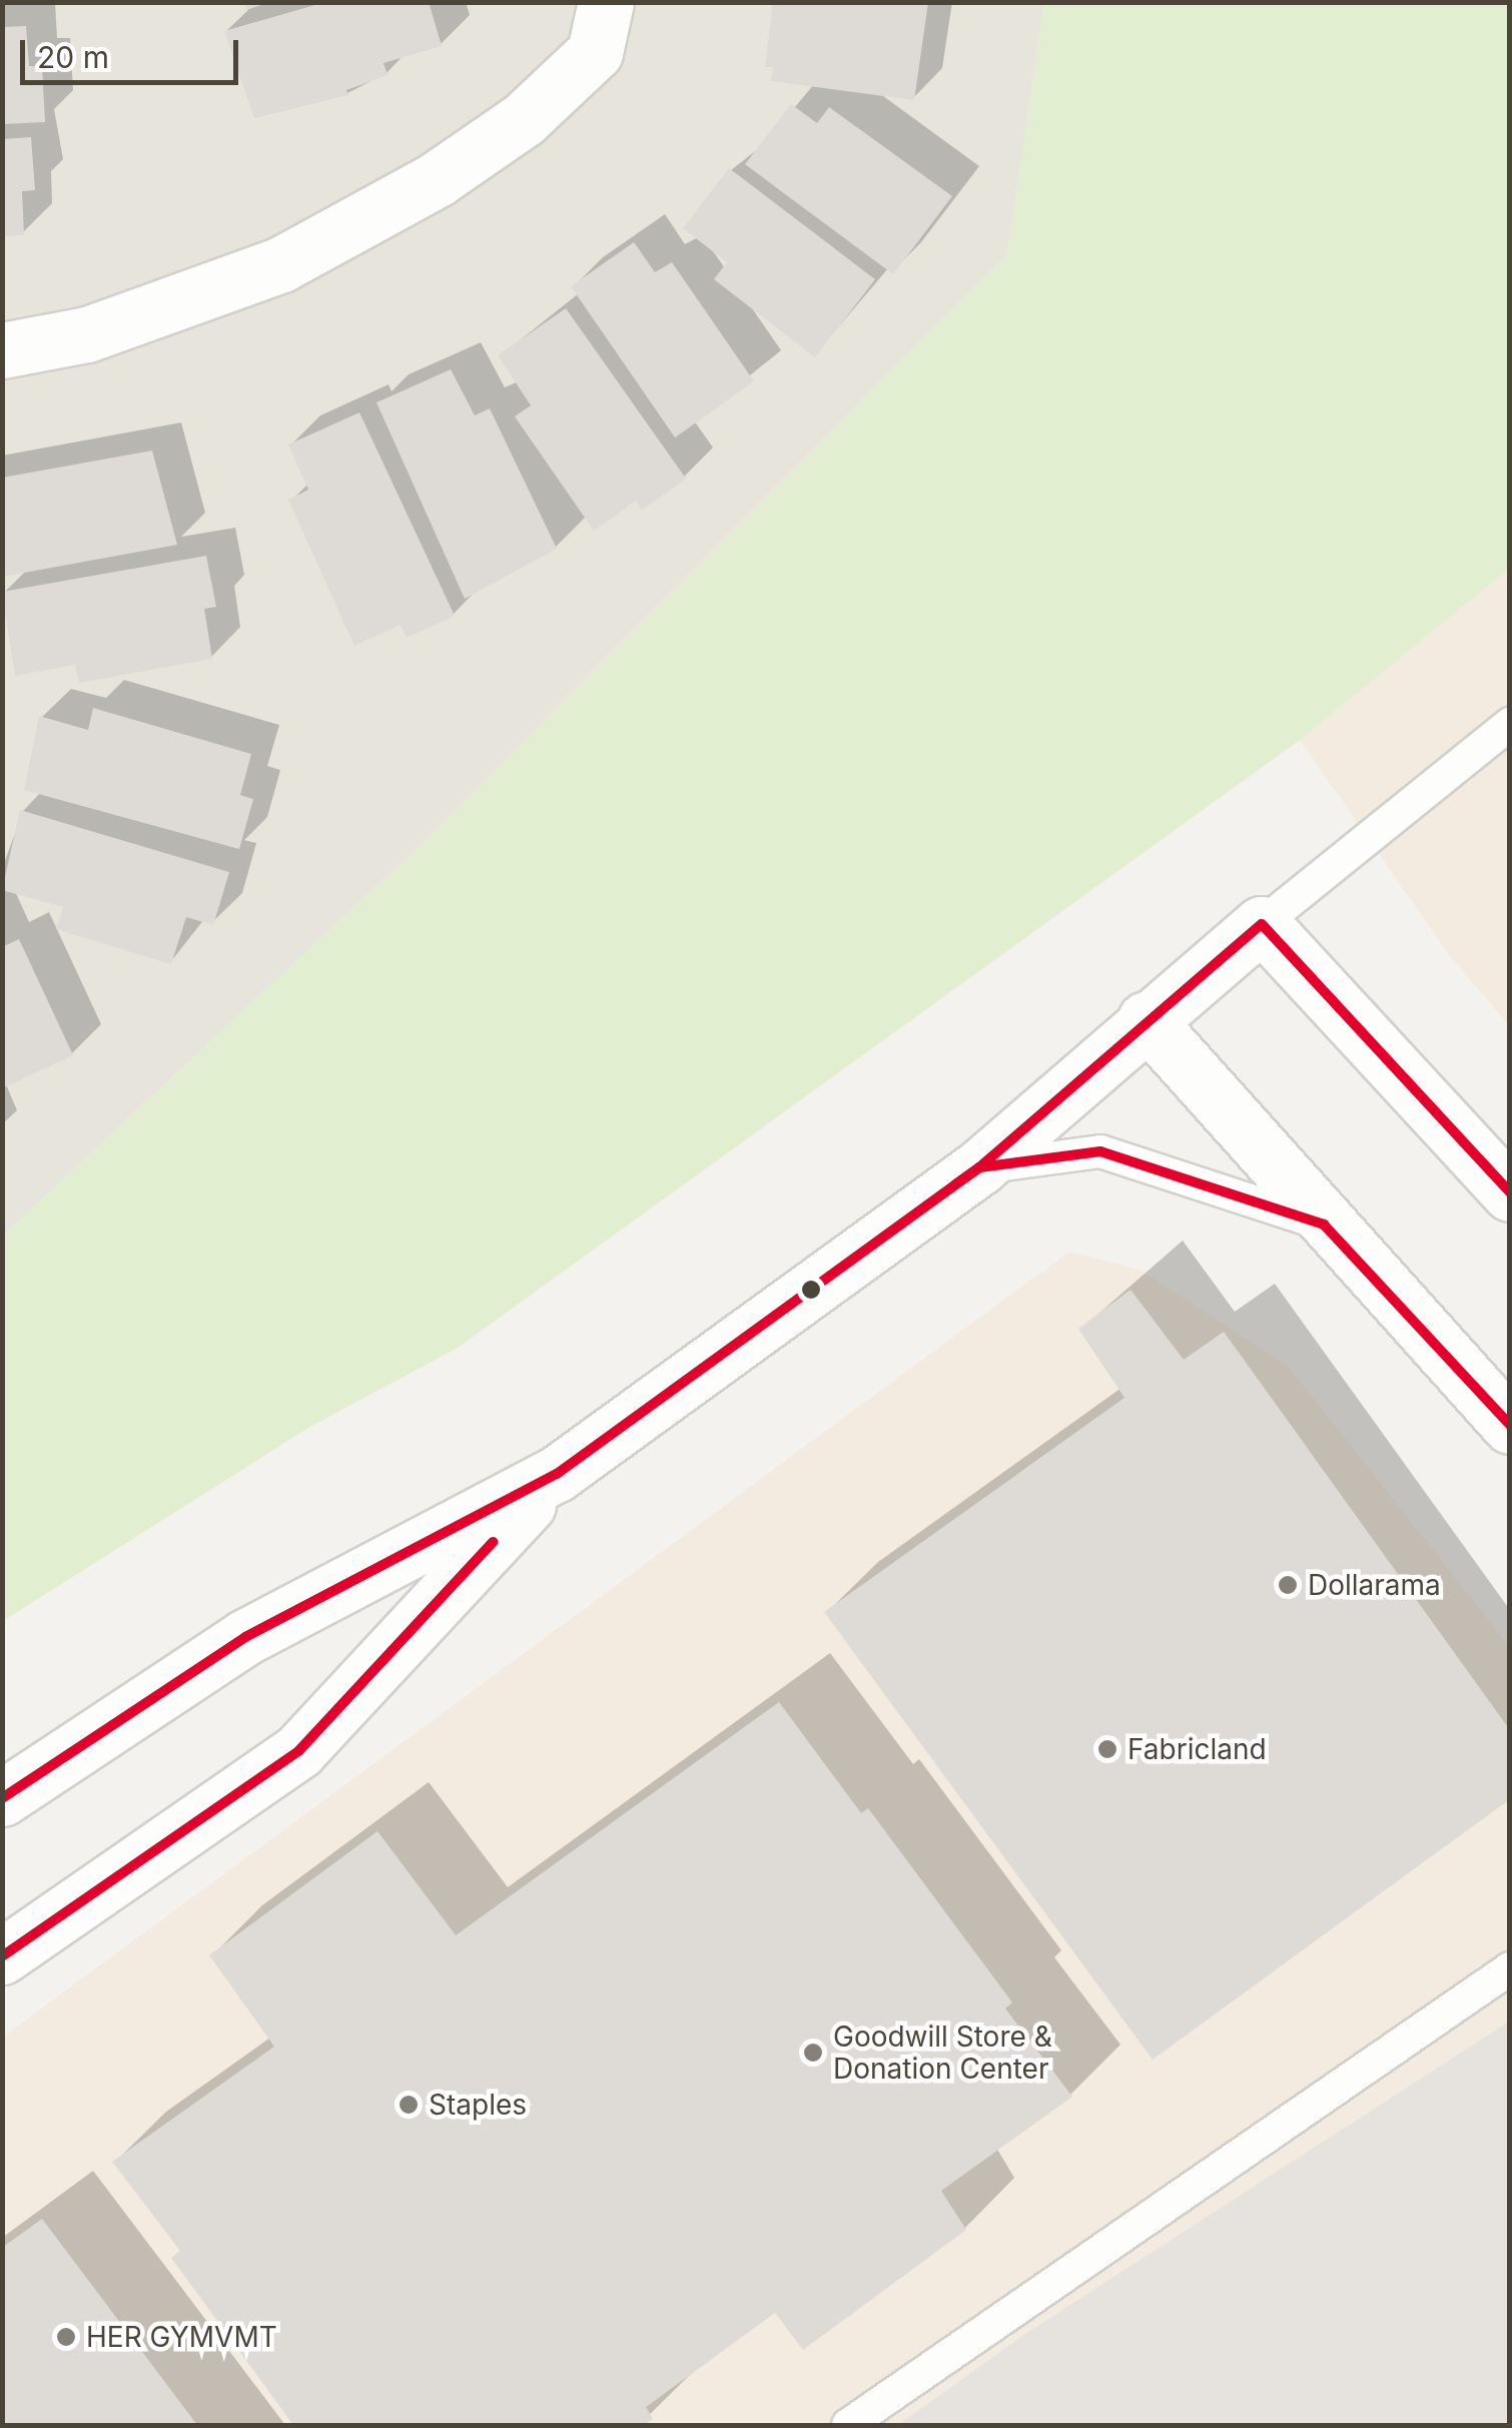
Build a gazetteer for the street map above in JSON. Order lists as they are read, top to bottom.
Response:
{
  "places": [
    "Dollarama",
    "Fabricland",
    "Goodwill Store & Donation Center",
    "Staples",
    "HER GYMVMT"
  ],
  "scale_bar": "20 m"
}
